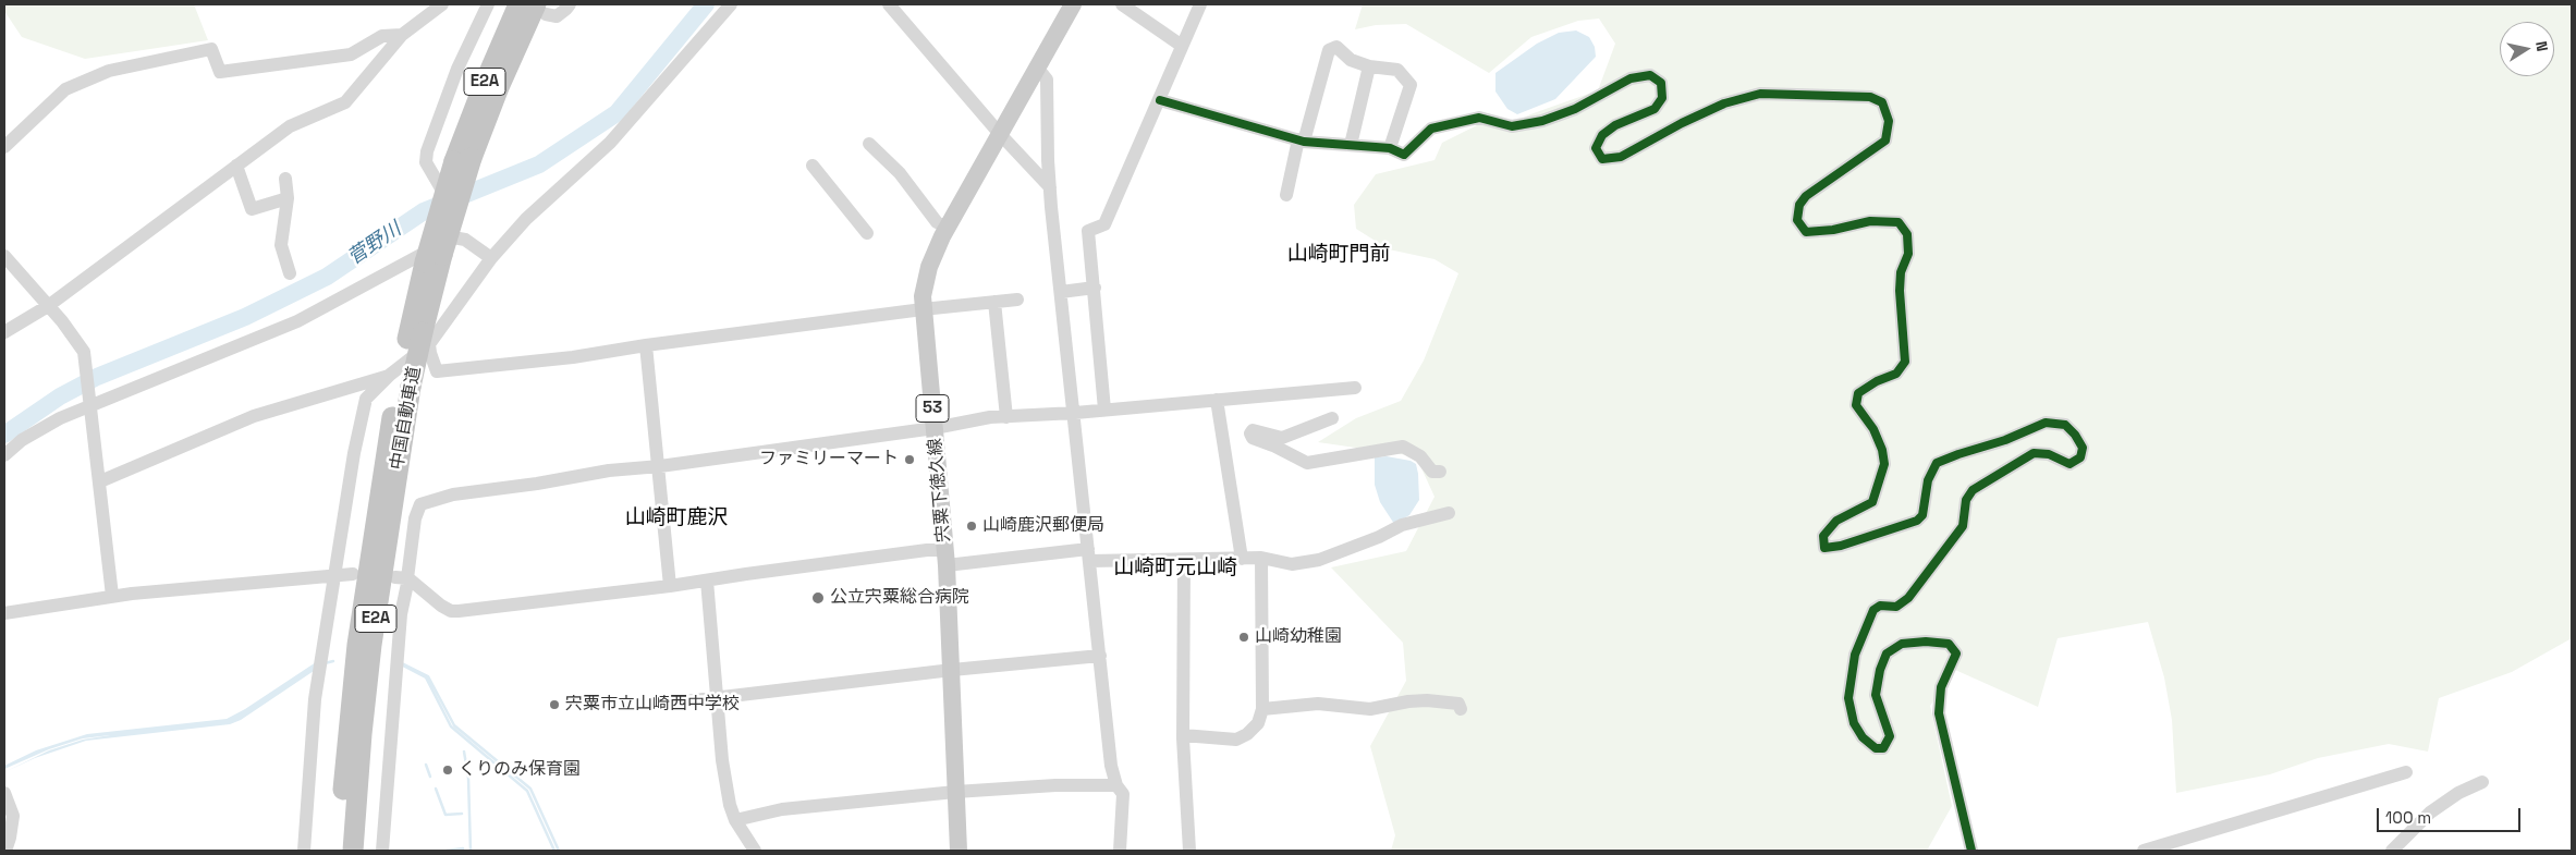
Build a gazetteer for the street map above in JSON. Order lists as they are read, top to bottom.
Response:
{
  "streets": {
    "highway": ["E2A", "中国自動車道"],
    "main road": ["53", "宍粟下徳久線"]
  },
  "districts": ["山崎町門前", "山崎町鹿沢", "山崎町元山崎"],
  "water": ["菅野川"],
  "places": [
    "ファミリーマート",
    "山崎鹿沢郵便局",
    "公立宍粟総合病院",
    "山崎幼稚園",
    "宍粟市立山崎西中学校",
    "くりのみ保育園"
  ],
  "scale_bar": "100 m",
  "north": "right"
}
